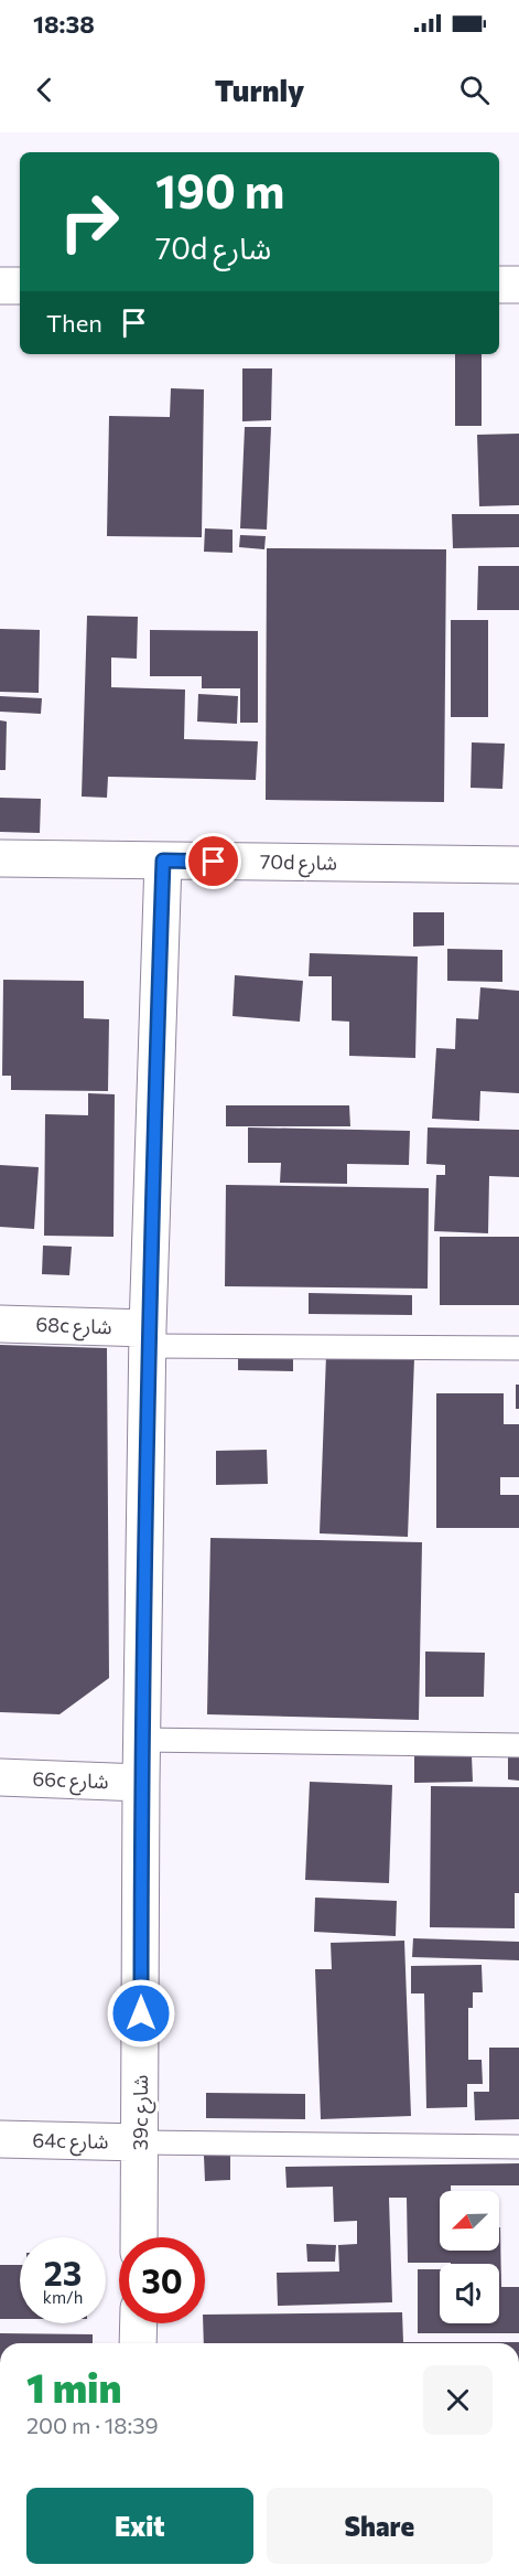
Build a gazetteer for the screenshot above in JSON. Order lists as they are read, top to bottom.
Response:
{
  "streets": {
    "street": [
      "70d شارع",
      "68c شارع",
      "66c شارع",
      "39c شارع",
      "64c شارع"
    ]
  },
  "crossings": [
    ["70d شارع", "39c شارع"],
    ["68c شارع", "39c شارع"],
    ["66c شارع", "39c شارع"],
    ["39c شارع", "64c شارع"]
  ],
  "north": "bottom left",
  "page": {
    "status": "18:38",
    "header": "Turnly",
    "turn": ["190 m", "70d شارع"],
    "then": "Then",
    "speed": "23 km/h",
    "limit": "30",
    "heading": ["1 min", "200 m · 18:39"],
    "buttons": ["Exit", "Share"]
  }
}
